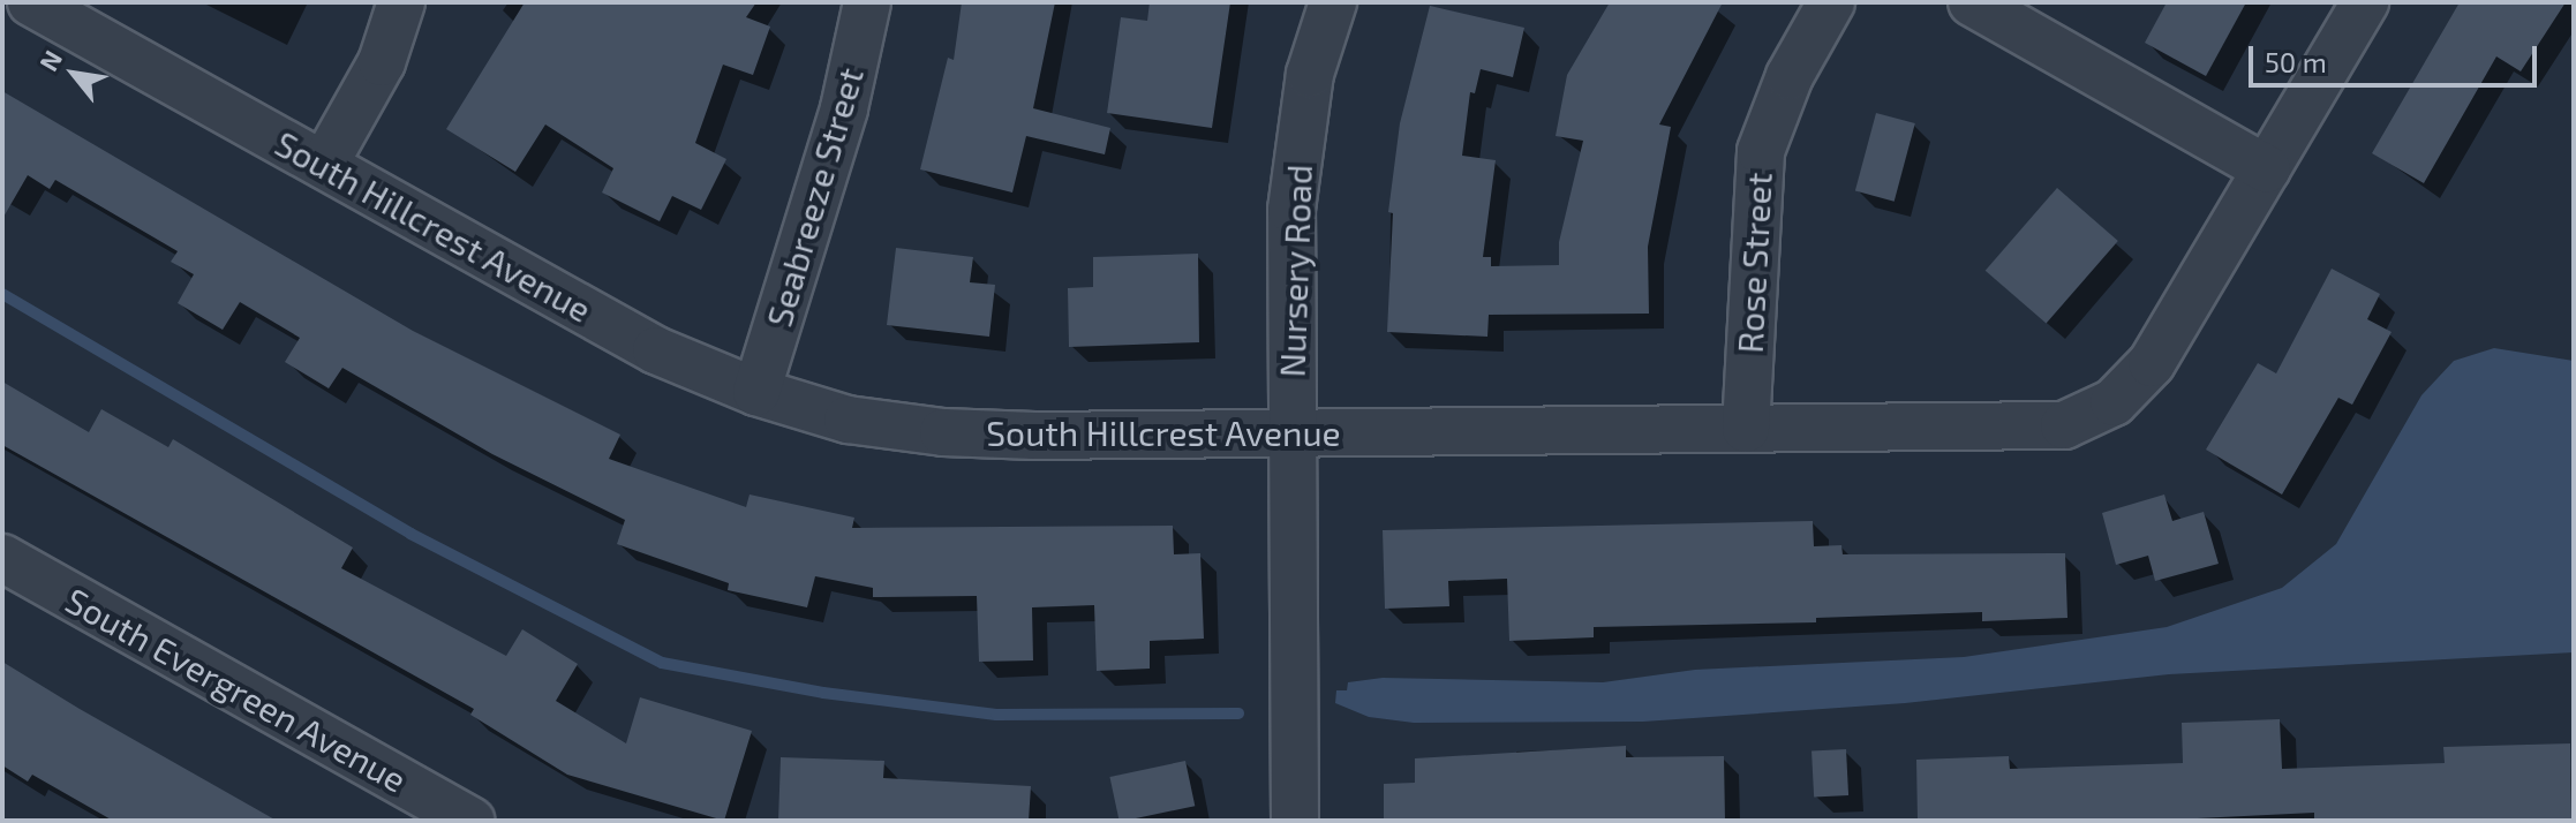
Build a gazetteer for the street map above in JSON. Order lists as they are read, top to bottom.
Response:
{
  "streets": {
    "street": [
      "Seabreeze Street",
      "South Hillcrest Avenue",
      "Rose Street",
      "Nursery Road",
      "South Evergreen Avenue"
    ]
  },
  "crossings": [
    ["Seabreeze Street", "South Hillcrest Avenue"],
    ["South Hillcrest Avenue", "Rose Street"],
    ["South Hillcrest Avenue", "Nursery Road"]
  ],
  "scale_bar": "50 m",
  "north": "top left"
}
